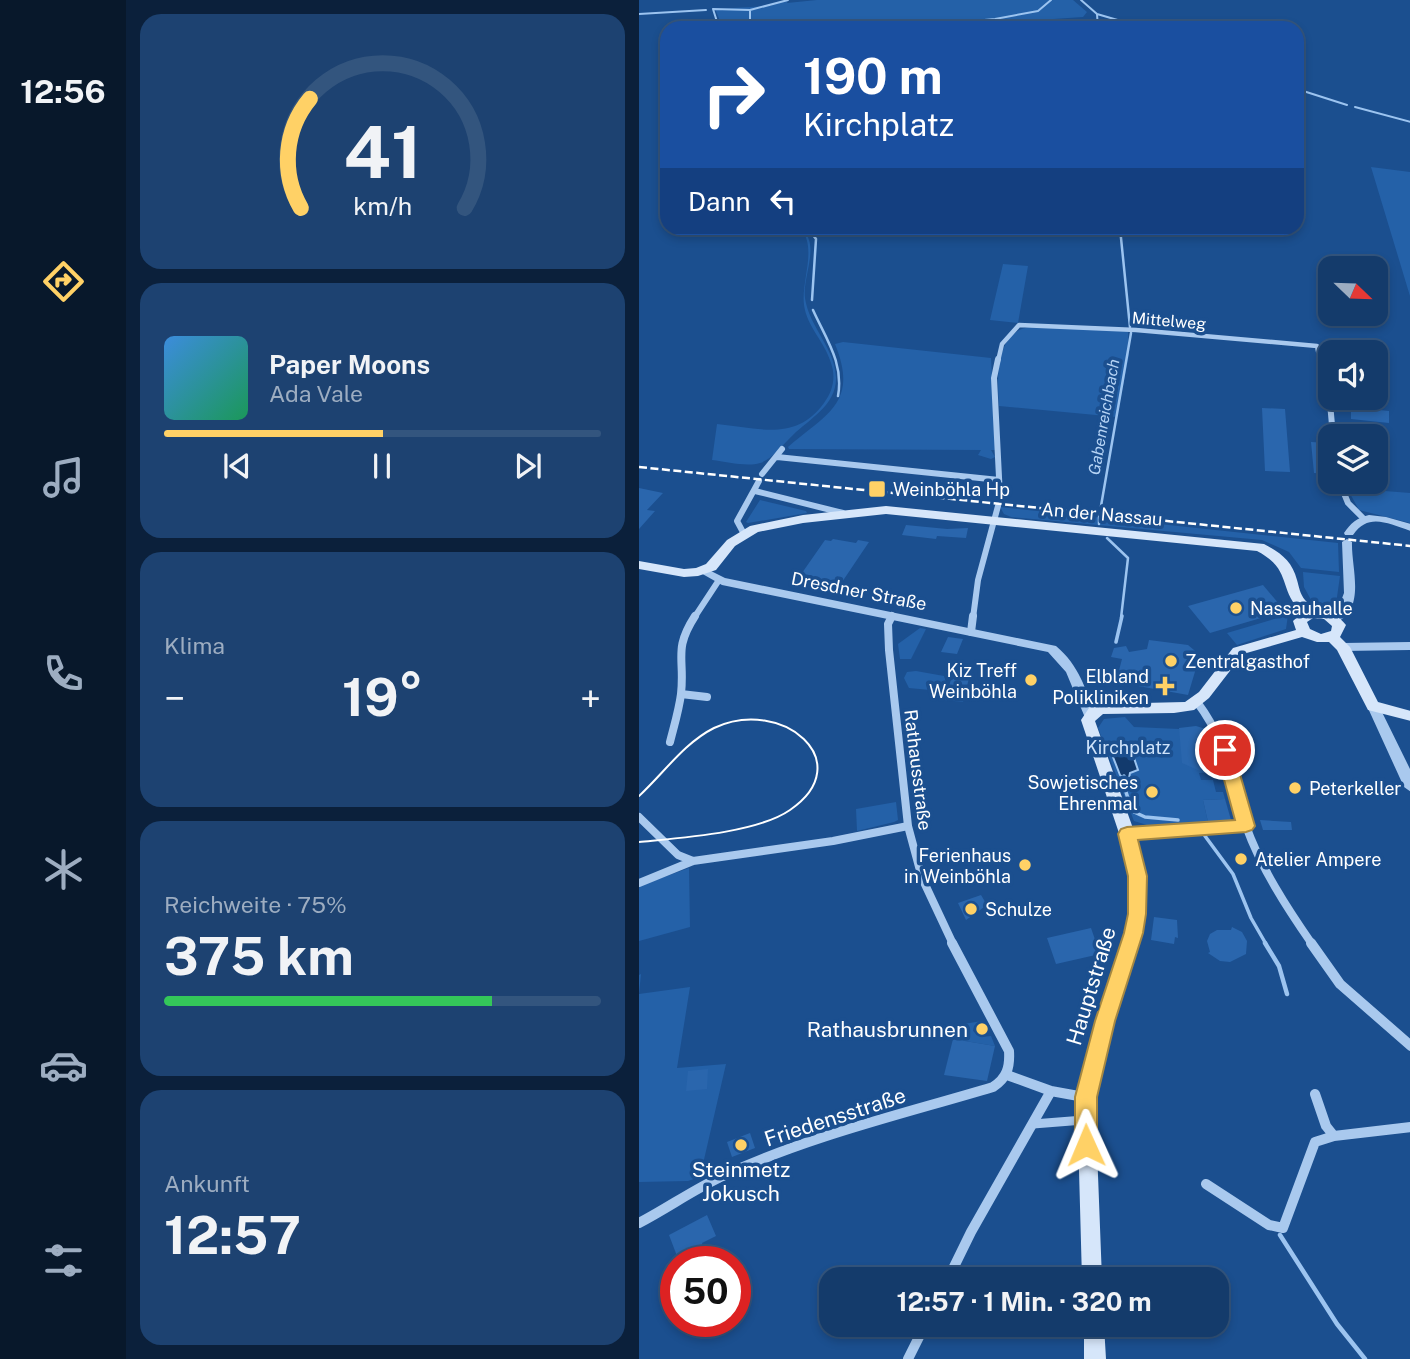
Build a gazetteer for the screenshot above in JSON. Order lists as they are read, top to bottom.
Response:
{
  "streets": {
    "main road": ["An der Nassau", "Hauptstraße"],
    "street": [
      "Mittelweg",
      "Dresdner Straße",
      "Rathausstraße",
      "Friedensstraße"
    ]
  },
  "crossings": [
    ["An der Nassau", "Dresdner Straße"],
    ["Dresdner Straße", "Rathausstraße"],
    ["Rathausstraße", "Friedensstraße"]
  ],
  "water": ["Gabenreichbach"],
  "parks": ["Kirchplatz"],
  "places": {
    "transit": ["Weinböhla Hp"],
    "other": [
      "Nassauhalle",
      "Zentralgasthof",
      "Kiz Treff Weinböhla",
      "Peterkeller",
      "Sowjetisches Ehrenmal",
      "Atelier Ampere",
      "Ferienhaus in Weinböhla",
      "Schulze",
      "Rathausbrunnen",
      "Steinmetz Jokusch"
    ],
    "health": ["Elbland Polikliniken"]
  },
  "north": "bottom right",
  "page": {
    "tabs": "12:56",
    "turn": ["190 m", "Kirchplatz"],
    "then": "Dann",
    "song": ["Paper Moons", "Ada Vale"],
    "tile": [
      "Klima",
      ["Reichweite · 75%", "375 km"],
      ["Ankunft", "12:57"]
    ],
    "heat": ["−", "19°", "+"],
    "limit": "50",
    "trip": "12:57 · 1 Min. · 320 m",
    "gauge": ["41", "km/h"]
  }
}
